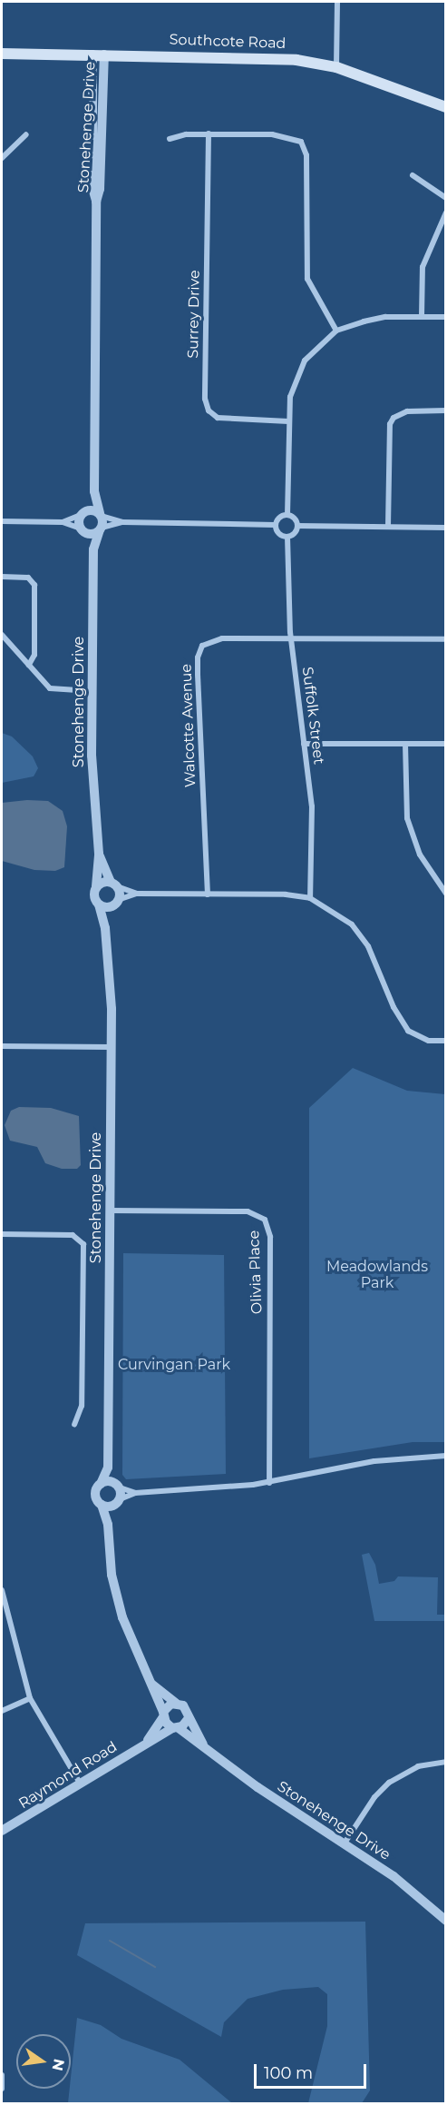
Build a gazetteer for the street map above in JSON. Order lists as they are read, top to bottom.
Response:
{
  "streets": {
    "main road": ["Southcote Road"],
    "street": [
      "Stonehenge Drive",
      "Surrey Drive",
      "Suffolk Street",
      "Walcotte Avenue",
      "Olivia Place",
      "Raymond Road"
    ]
  },
  "crossings": [
    ["Southcote Road", "Stonehenge Drive"],
    ["Stonehenge Drive", "Olivia Place"],
    ["Stonehenge Drive", "Raymond Road"],
    ["Suffolk Street", "Walcotte Avenue"]
  ],
  "parks": ["Meadowlands Park", "Curvingan Park"],
  "scale_bar": "100 m",
  "north": "right"
}
